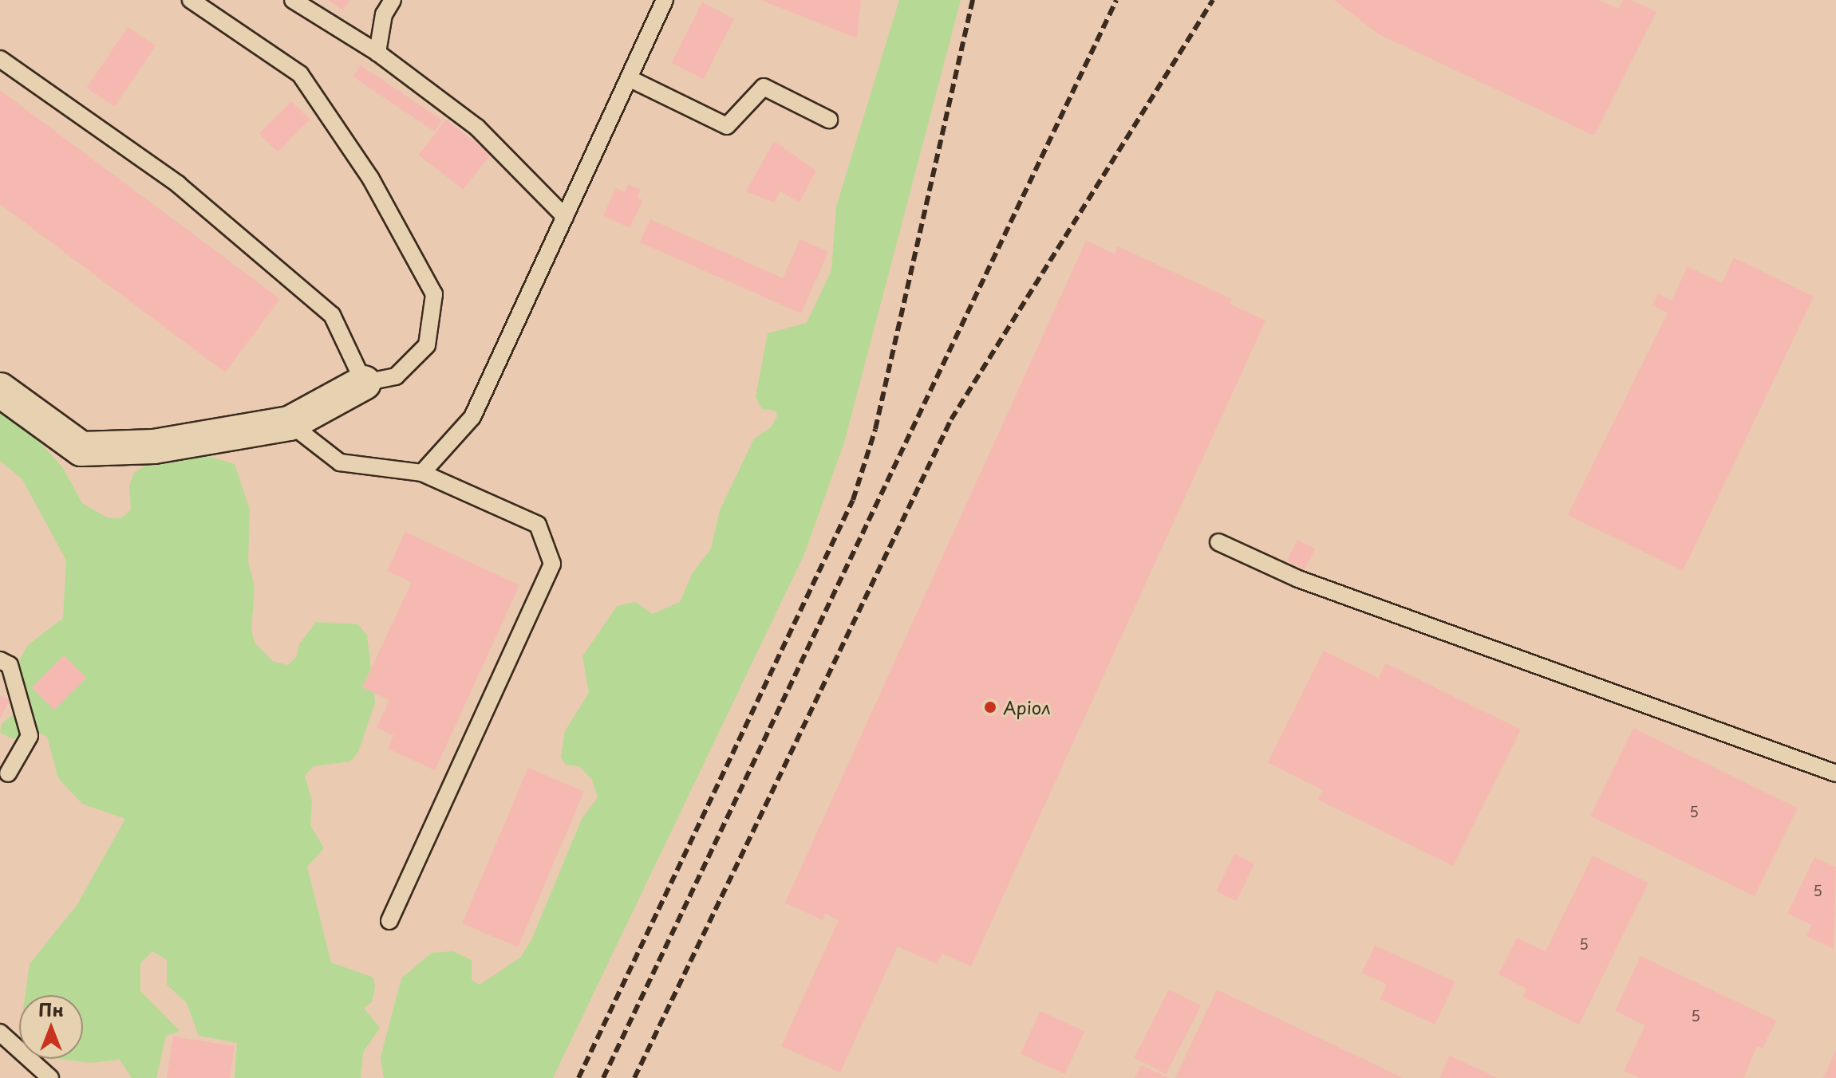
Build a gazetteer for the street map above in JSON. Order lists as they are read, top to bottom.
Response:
{
  "places": ["Аріол"],
  "house_numbers": [
    "5",
    "5",
    "5",
    "5"
  ],
  "north": "top"
}
